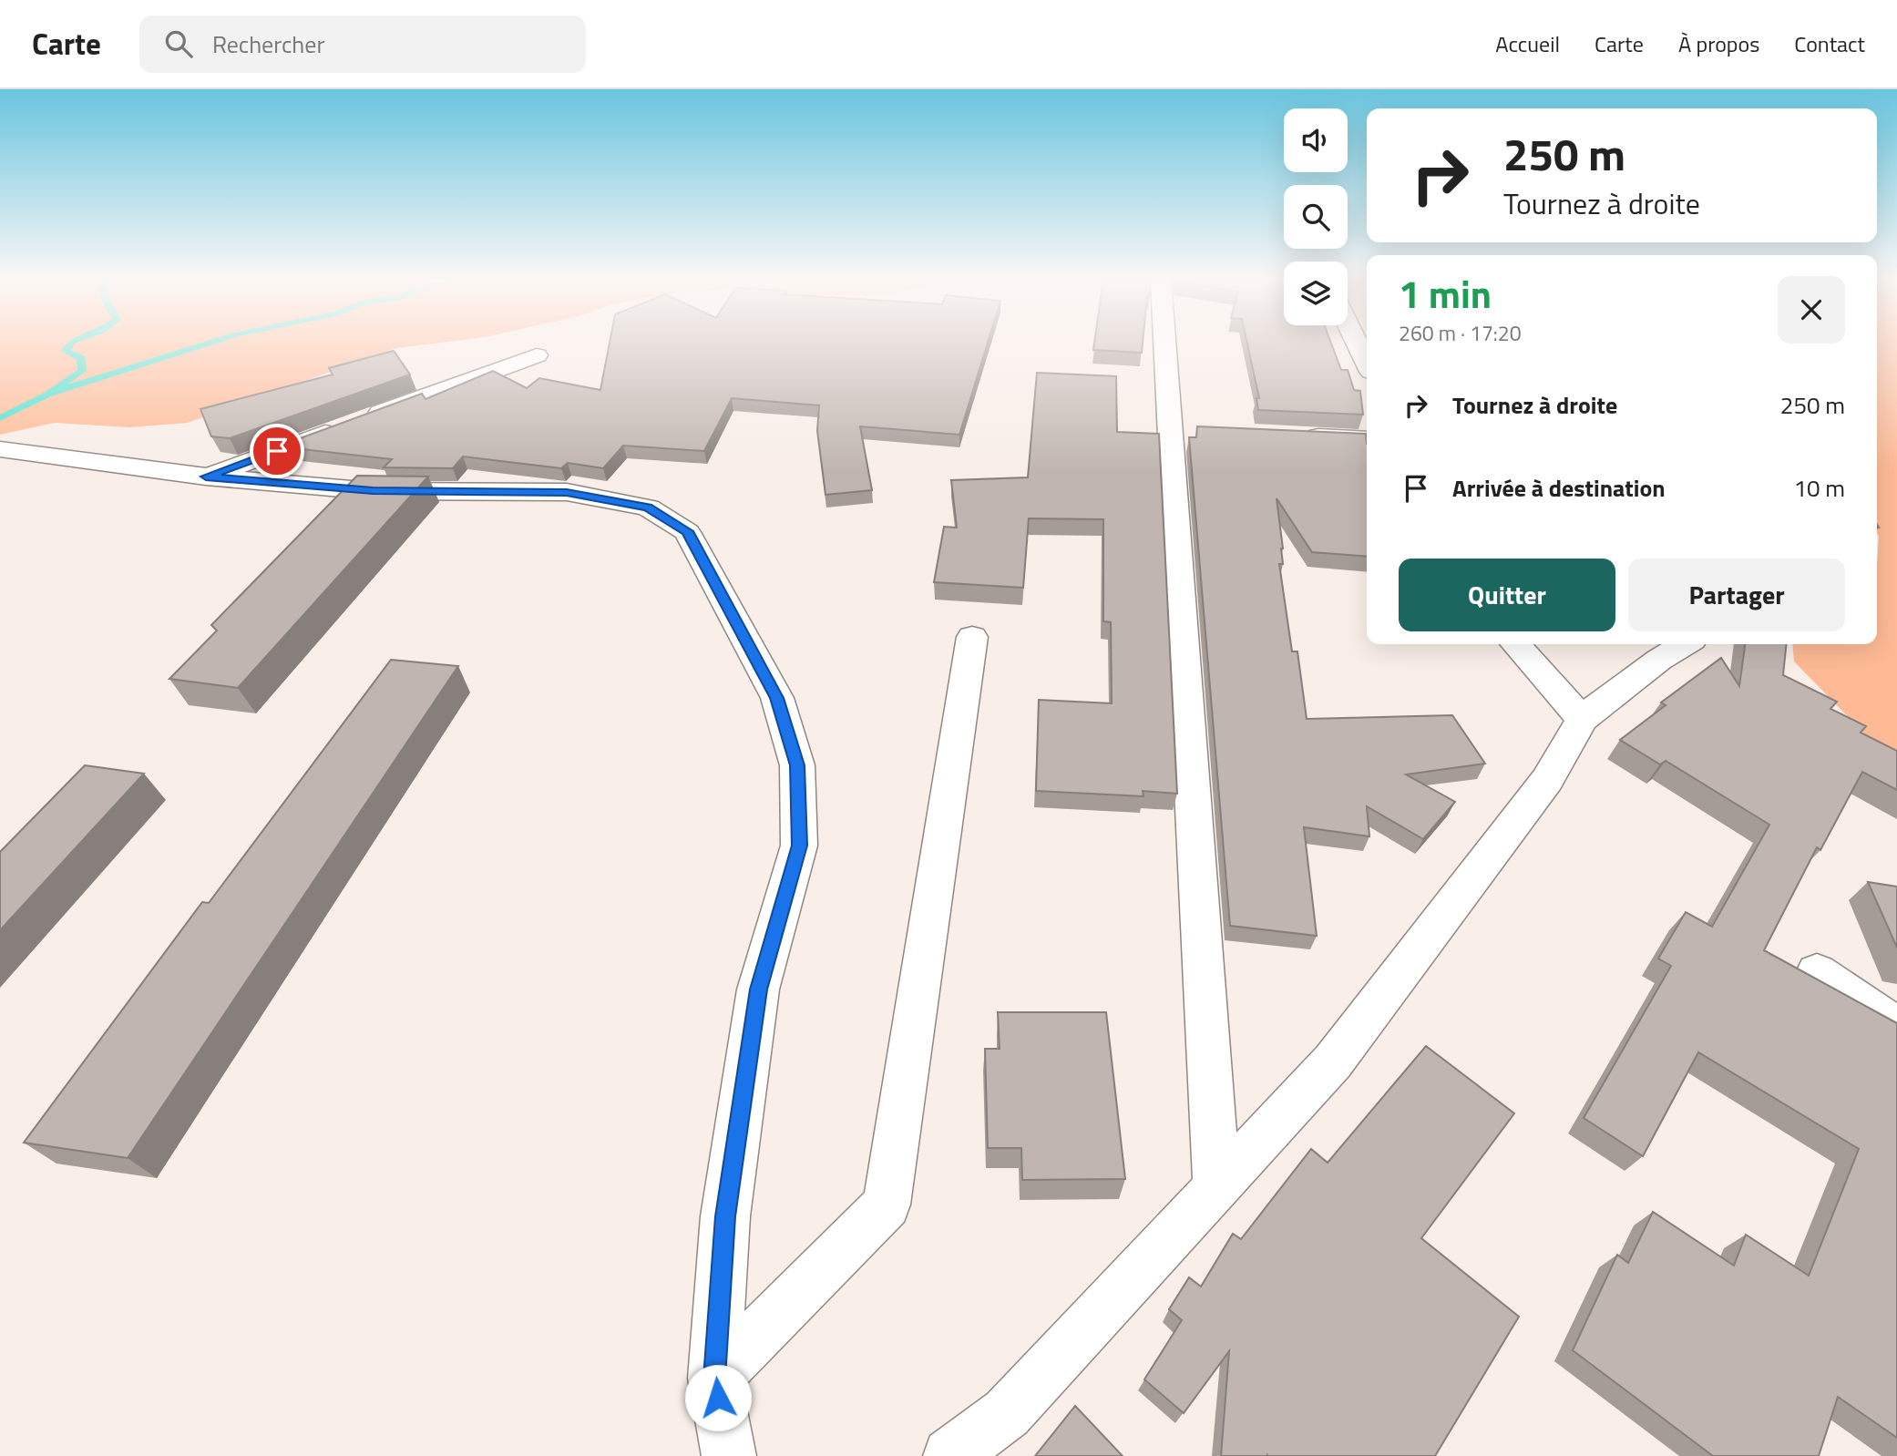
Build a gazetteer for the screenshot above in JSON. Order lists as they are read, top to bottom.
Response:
{
  "page": {
    "header": "Carte",
    "search": "Rechercher",
    "nav": [
      "Accueil",
      "Carte",
      "À propos",
      "Contact"
    ],
    "turn": ["250 m", "Tournez à droite"],
    "heading": ["1 min", "260 m · 17:20"],
    "list": [
      {
        "name": "Tournez à droite",
        "value": "250 m"
      },
      {
        "name": "Arrivée à destination",
        "value": "10 m"
      }
    ],
    "buttons": ["Quitter", "Partager"]
  }
}
